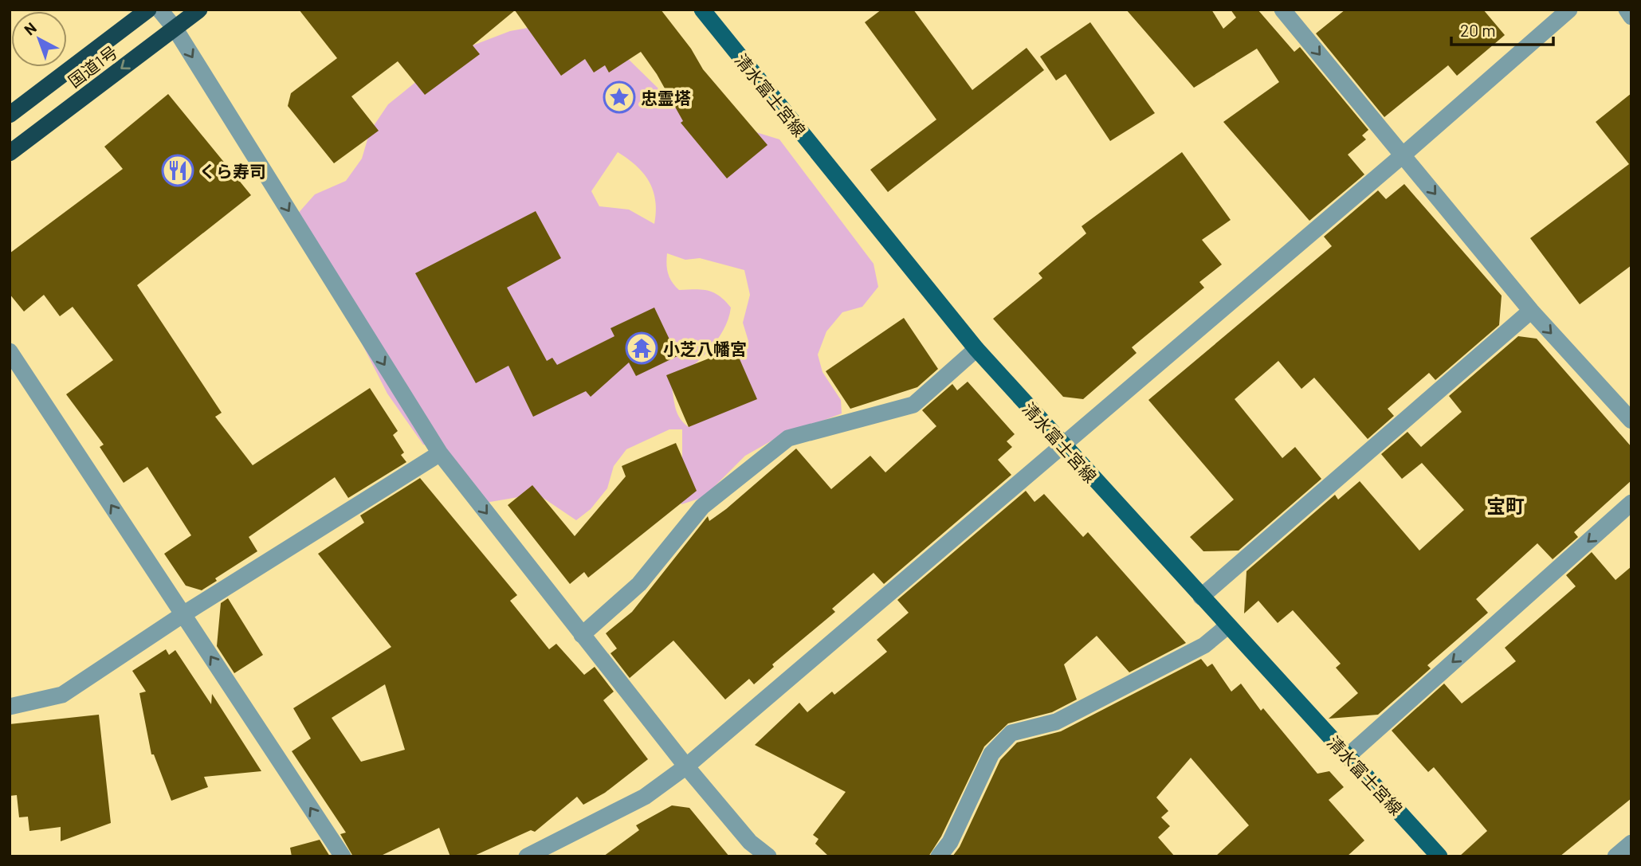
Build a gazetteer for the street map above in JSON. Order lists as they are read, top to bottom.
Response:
{
  "streets": {
    "highway": ["国道1号"],
    "main road": ["清水富士宮線"]
  },
  "districts": ["宝町"],
  "places": {
    "place": ["忠霊塔"],
    "restaurant": ["くら寿司"],
    "temple": ["小芝八幡宮"]
  },
  "scale_bar": "20 m",
  "north": "top left"
}
